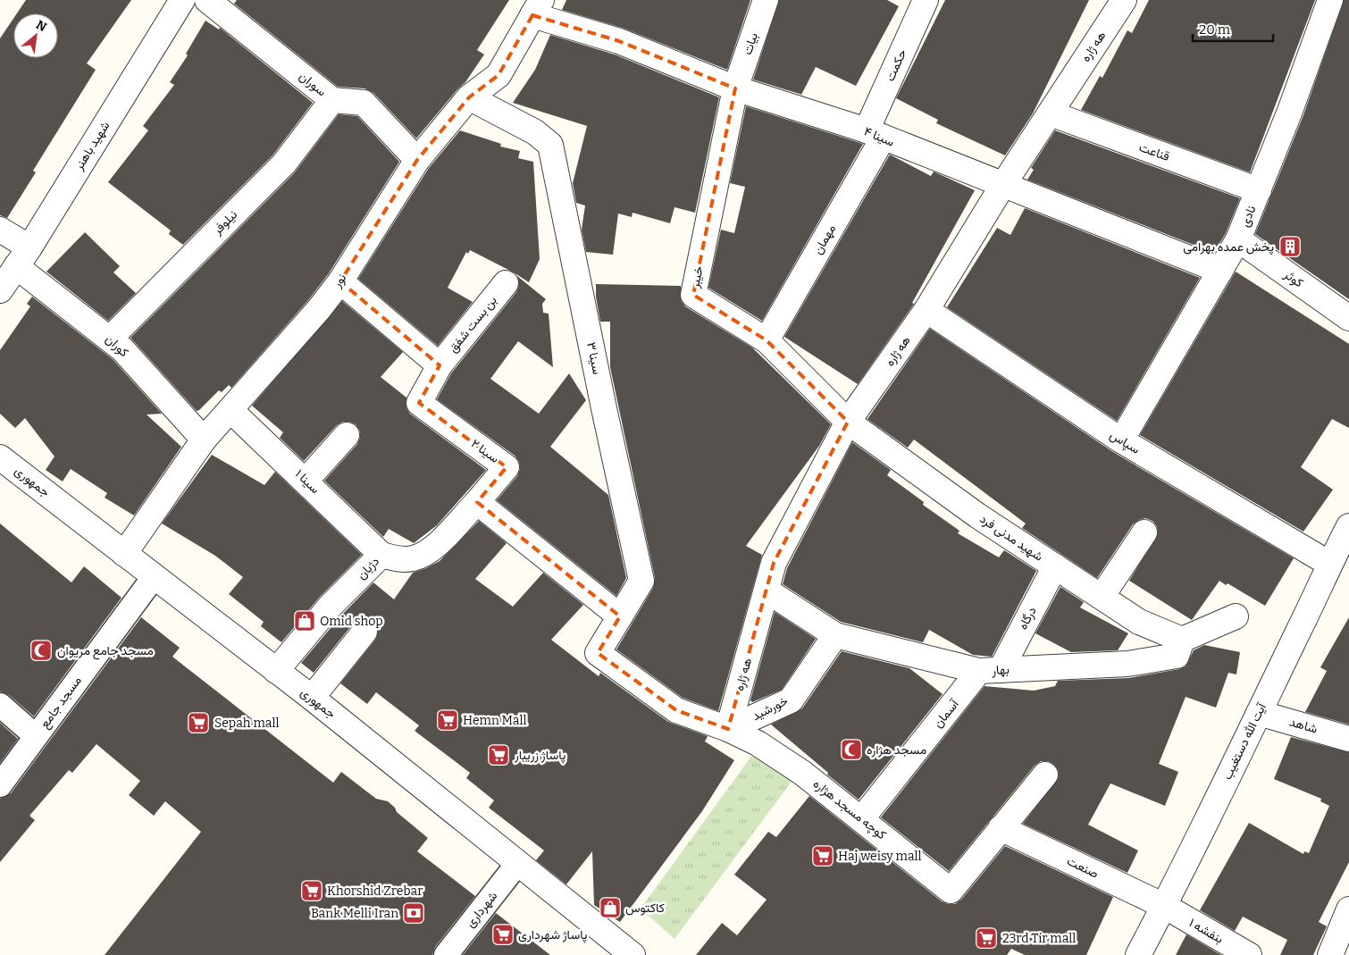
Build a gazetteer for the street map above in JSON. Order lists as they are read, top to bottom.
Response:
{
  "streets": {
    "street": [
      "بیات",
      "هه ژاره",
      "حکمت",
      "سوران",
      "سینا ۴",
      "شهید باهنر",
      "قناعت",
      "نادی",
      "نیلوفر",
      "مهمان",
      "خیبر",
      "کوثر",
      "نور",
      "بن بست شفق",
      "کوران",
      "سینا ۳",
      "سپاس",
      "سینا ۲",
      "جمهوری",
      "سینا ۱",
      "شهید مدنی فرد",
      "دژبان",
      "درگاه",
      "بهار",
      "مسجد جامع",
      "خورشید",
      "آسمان",
      "شاهد",
      "آیت الله دستغیب",
      "کوچه مسجد هژاره",
      "صنعت",
      "شهرداری",
      "بنفشه ۱"
    ]
  },
  "crossings": [
    ["بیات", "سینا ۴"],
    ["بیات", "خیبر"],
    ["هه ژاره", "سینا ۴"],
    ["هه ژاره", "قناعت"],
    ["هه ژاره", "خیبر"],
    ["هه ژاره", "سپاس"],
    ["هه ژاره", "شهید مدنی فرد"],
    ["هه ژاره", "بهار"],
    ["هه ژاره", "خورشید"],
    ["هه ژاره", "کوچه مسجد هژاره"],
    ["حکمت", "سینا ۴"],
    ["حکمت", "مهمان"],
    ["سوران", "نیلوفر"],
    ["سوران", "نور"],
    ["سینا ۴", "نادی"],
    ["سینا ۴", "مهمان"],
    ["سینا ۴", "خیبر"],
    ["سینا ۴", "نور"],
    ["شهید باهنر", "کوران"],
    ["قناعت", "نادی"],
    ["نادی", "کوثر"],
    ["نادی", "سپاس"],
    ["نیلوفر", "کوران"],
    ["مهمان", "خیبر"],
    ["خیبر", "شهید مدنی فرد"],
    ["نور", "کوران"],
    ["نور", "سینا ۳"],
    ["نور", "جمهوری"],
    ["نور", "سینا ۱"],
    ["بن بست شفق", "سینا ۲"],
    ["سینا ۳", "کوچه مسجد هژاره"],
    ["سپاس", "آیت الله دستغیب"],
    ["سینا ۲", "دژبان"],
    ["جمهوری", "دژبان"],
    ["جمهوری", "مسجد جامع"],
    ["جمهوری", "شهرداری"],
    ["سینا ۱", "دژبان"],
    ["شهید مدنی فرد", "درگاه"],
    ["شهید مدنی فرد", "بهار"],
    ["درگاه", "بهار"],
    ["درگاه", "آسمان"],
    ["بهار", "خورشید"],
    ["بهار", "آسمان"],
    ["خورشید", "کوچه مسجد هژاره"],
    ["آسمان", "کوچه مسجد هژاره"],
    ["شاهد", "آیت الله دستغیب"],
    ["آیت الله دستغیب", "صنعت"],
    ["آیت الله دستغیب", "بنفشه ۱"],
    ["کوچه مسجد هژاره", "صنعت"],
    ["صنعت", "بنفشه ۱"]
  ],
  "places": {
    "building": ["پخش عمده بهرامی"],
    "shop": ["Omid shop", "کاکتوس"],
    "mosque": ["مسجد جامع مریوان", "مسجد هژاره"],
    "supermarket": [
      "Hemn Mall",
      "Sepah mall",
      "پاساژ زریبار",
      "Haj weisy mall",
      "Khorshid Zrebar",
      "پاساژ شهرداری",
      "23rd Tir mall"
    ],
    "bank": ["Bank Melli Iran"]
  },
  "scale_bar": "20 m",
  "north": "top right"
}
